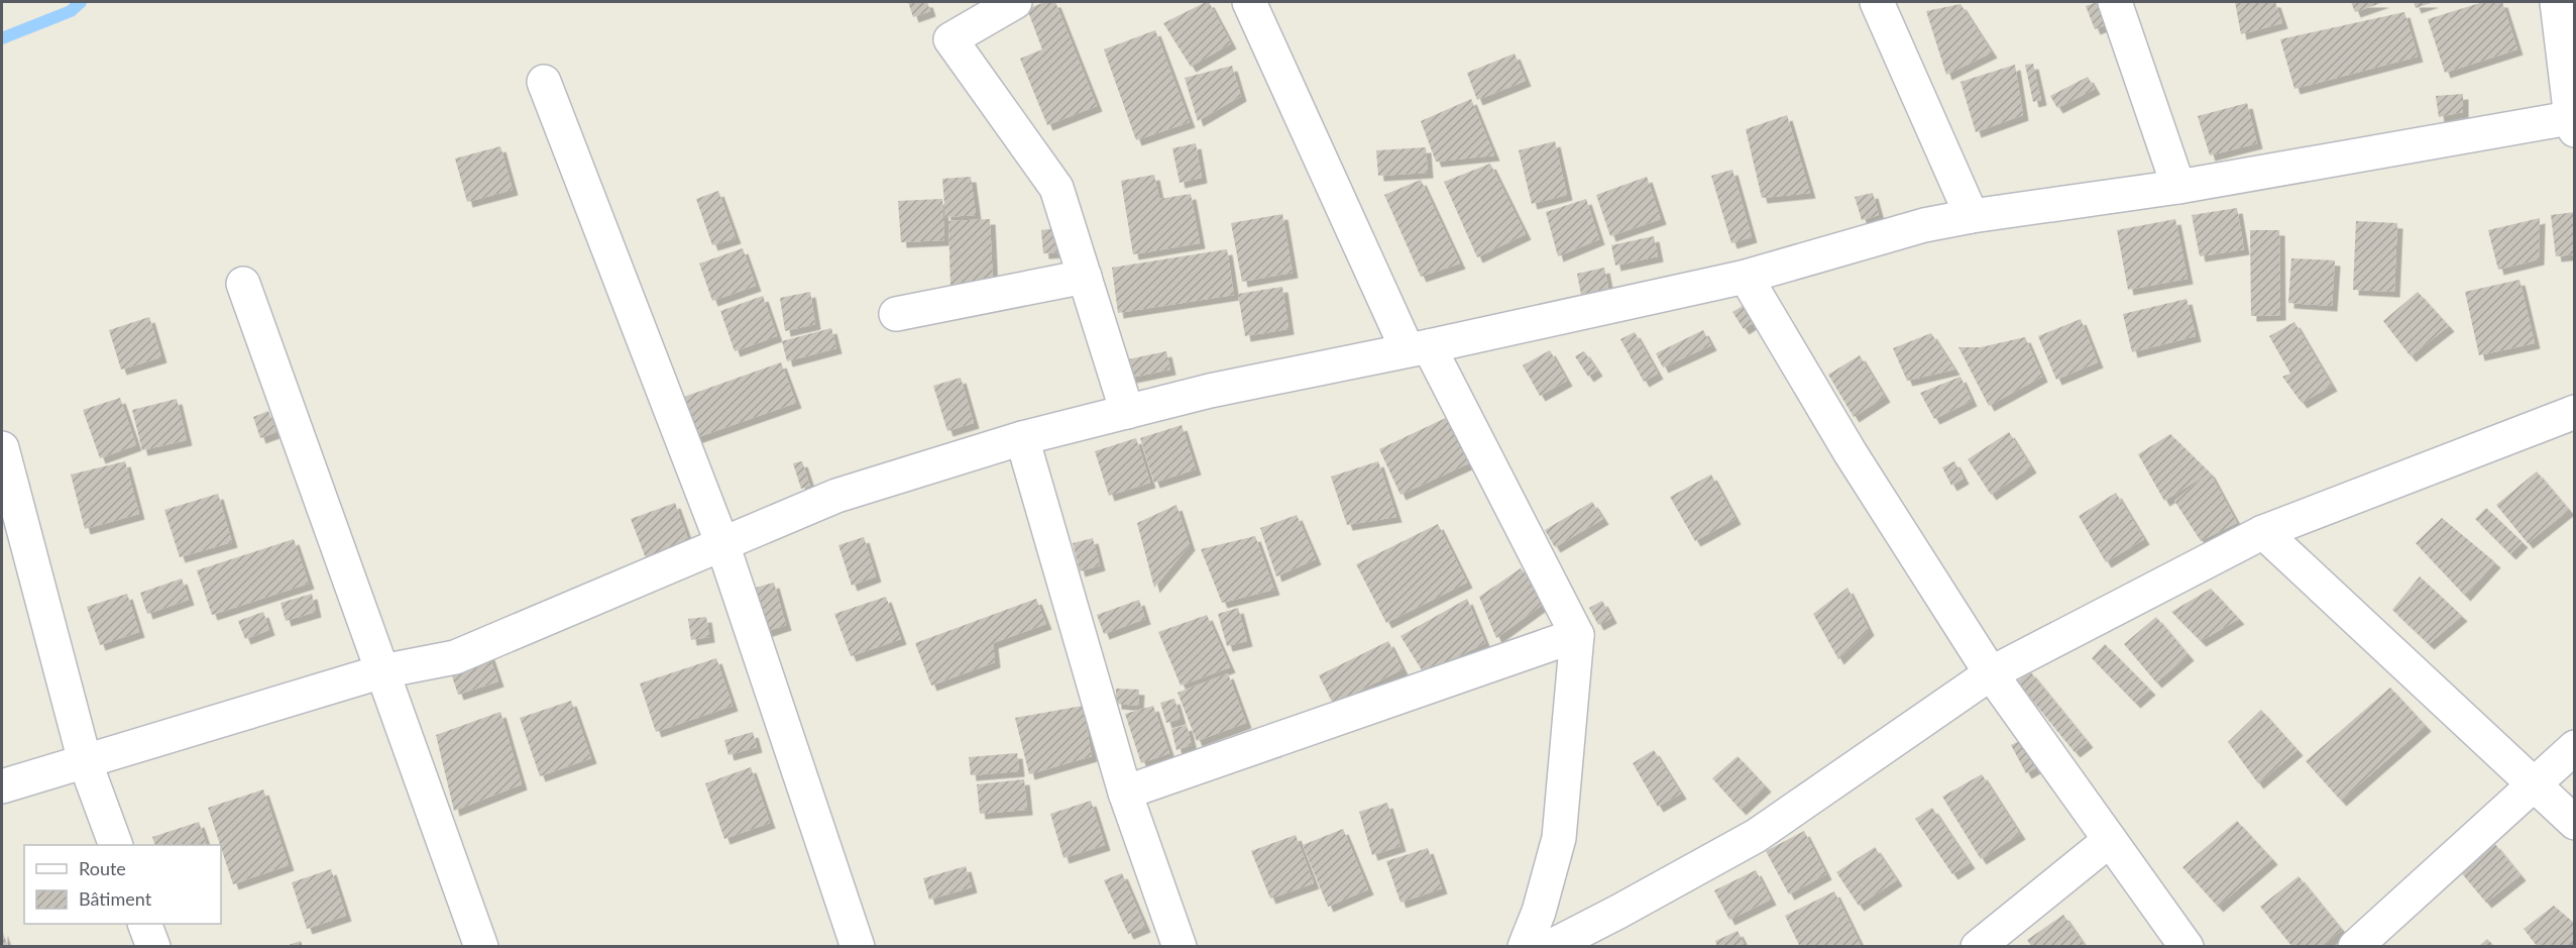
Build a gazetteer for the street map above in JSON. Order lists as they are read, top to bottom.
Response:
{
  "legend": ["Route", "Bâtiment"]
}
